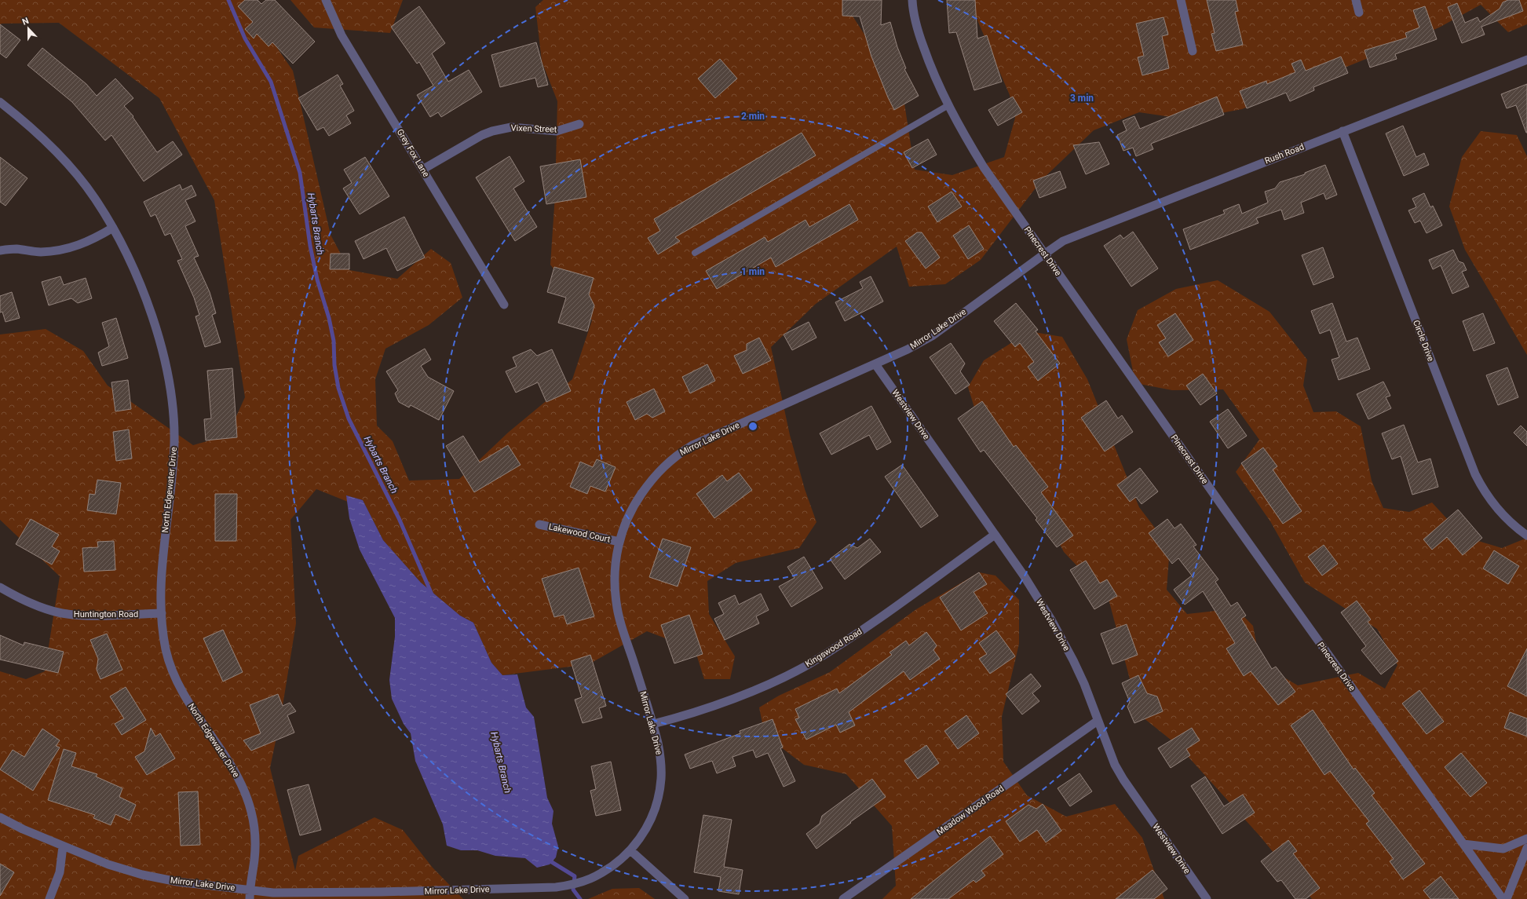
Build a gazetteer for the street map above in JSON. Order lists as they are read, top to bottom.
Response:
{
  "streets": {
    "street": [
      "Vixen Street",
      "Grey Fox Lane",
      "Rush Road",
      "Pinecrest Drive",
      "Mirror Lake Drive",
      "Circle Drive",
      "Westview Drive",
      "North Edgewater Drive",
      "Lakewood Court",
      "Huntington Road",
      "Kingswood Road",
      "Meadow Wood Road"
    ]
  },
  "crossings": [
    ["Vixen Street", "Grey Fox Lane"],
    ["Rush Road", "Pinecrest Drive"],
    ["Rush Road", "Mirror Lake Drive"],
    ["Rush Road", "Circle Drive"],
    ["Pinecrest Drive", "Mirror Lake Drive"],
    ["Mirror Lake Drive", "Westview Drive"],
    ["Mirror Lake Drive", "North Edgewater Drive"],
    ["Mirror Lake Drive", "Lakewood Court"],
    ["Mirror Lake Drive", "Kingswood Road"],
    ["Westview Drive", "Kingswood Road"],
    ["Westview Drive", "Meadow Wood Road"],
    ["North Edgewater Drive", "Huntington Road"]
  ],
  "water": ["Hybarts Branch"],
  "north": "top",
  "rings": ["3 min", "2 min", "1 min"]
}
